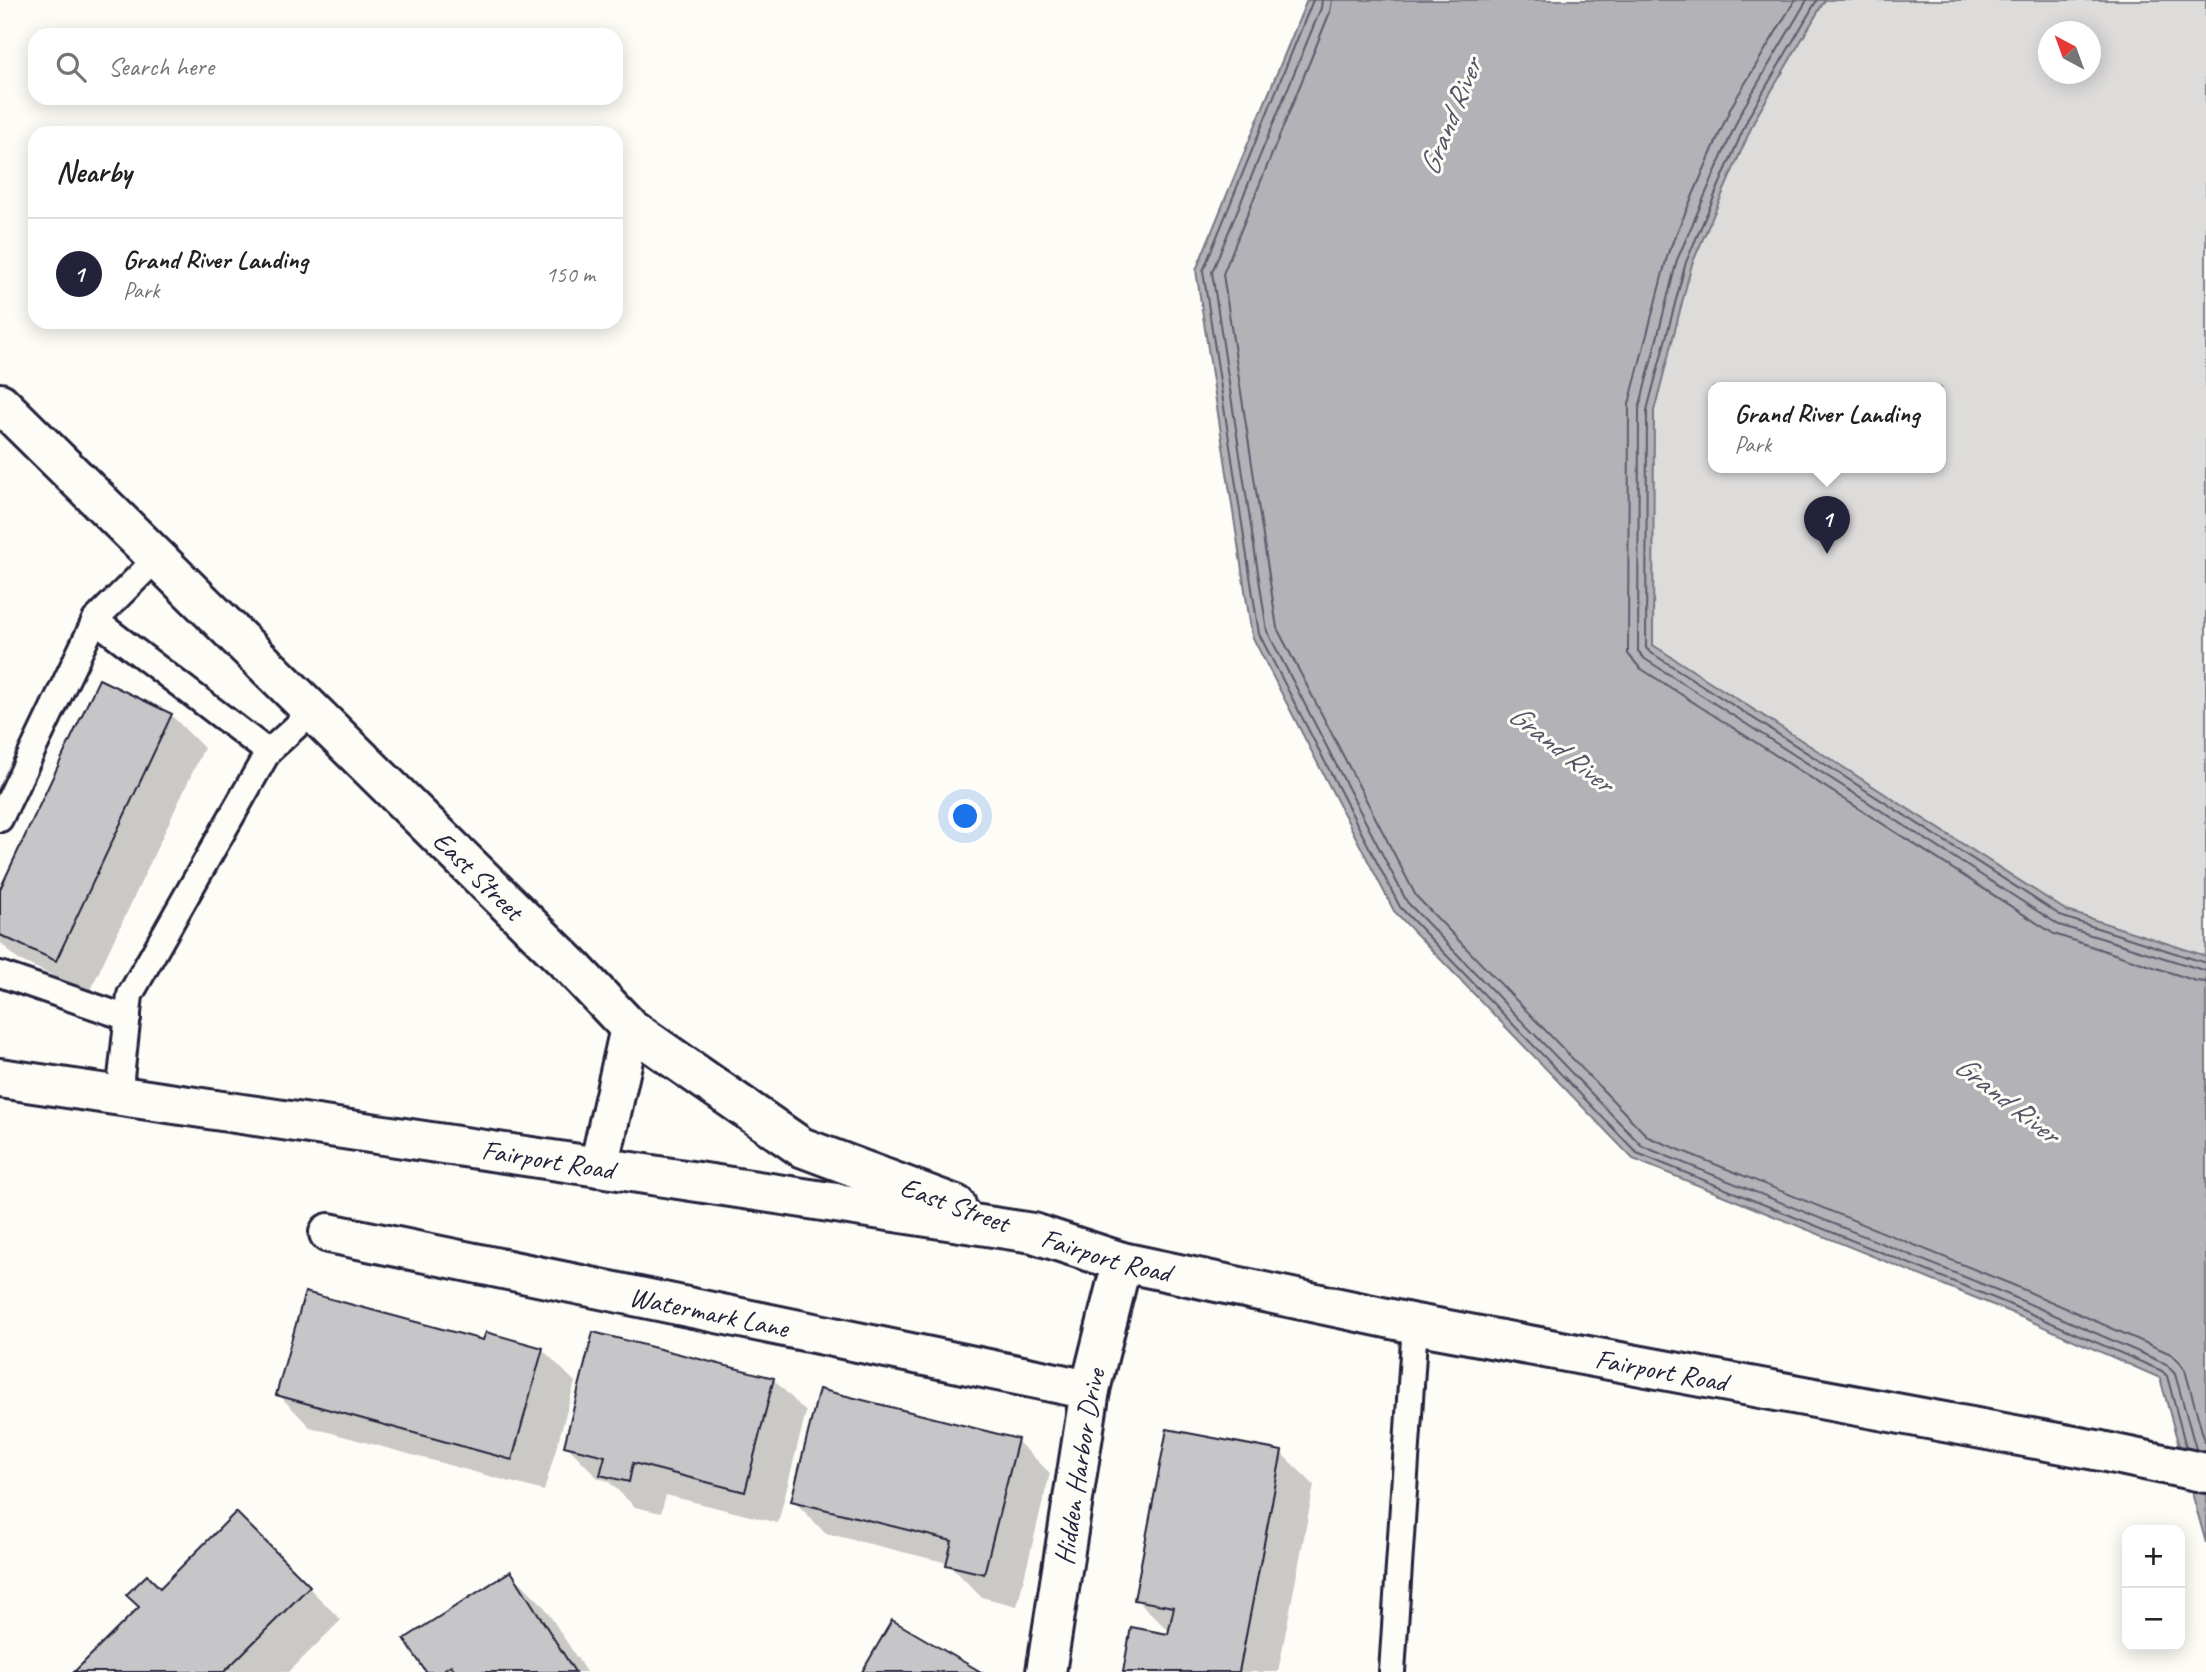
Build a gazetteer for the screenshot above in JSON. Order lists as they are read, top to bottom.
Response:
{
  "streets": {
    "main road": [
      "East Street",
      "Fairport Road",
      "Watermark Lane",
      "Hidden Harbor Drive"
    ]
  },
  "crossings": [
    ["East Street", "Fairport Road"],
    ["Fairport Road", "Hidden Harbor Drive"],
    ["Watermark Lane", "Hidden Harbor Drive"]
  ],
  "water": ["Grand River"],
  "north": "top left",
  "page": {
    "search": "Search here",
    "heading": "Nearby",
    "list": [
      {
        "mark": "1",
        "name": "Grand River Landing",
        "note": "Park",
        "value": "150 m"
      }
    ],
    "popup": ["Grand River Landing", "Park"],
    "pins": "1",
    "map_buttons": ["+", "−"]
  }
}
